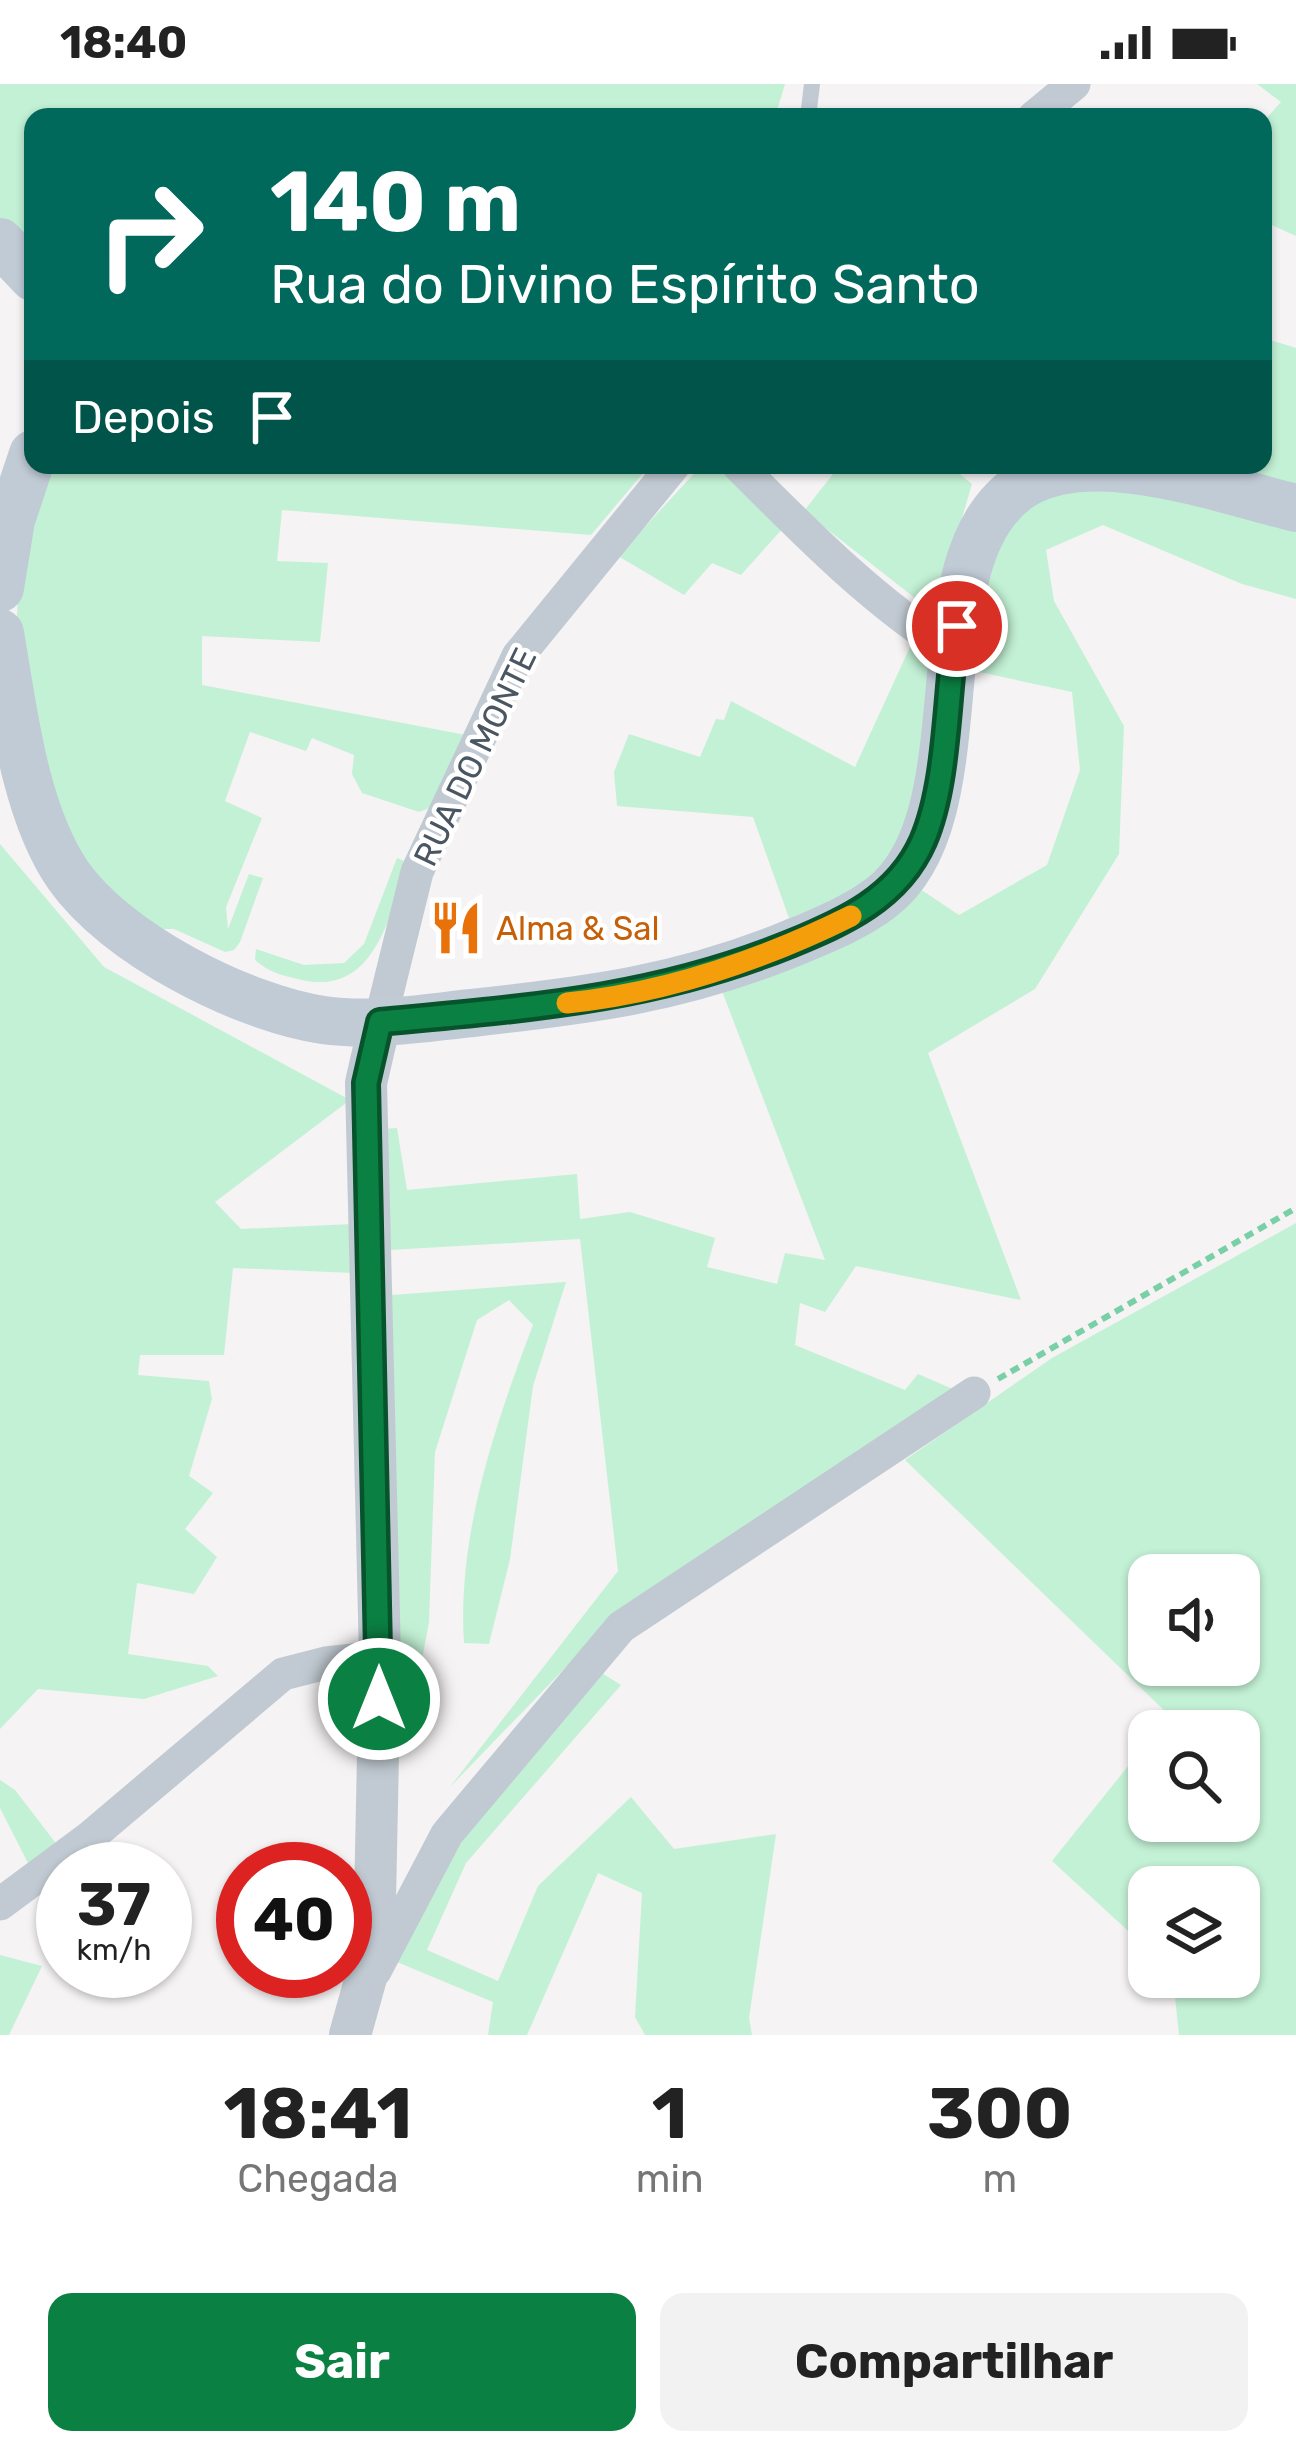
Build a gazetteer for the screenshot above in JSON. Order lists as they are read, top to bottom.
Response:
{
  "streets": {
    "street": ["RUA DO MONTE"]
  },
  "places": {
    "restaurant": ["Alma & Sal"]
  },
  "page": {
    "status": "18:40",
    "turn": ["140 m", "Rua do Divino Espírito Santo"],
    "then": "Depois",
    "speed": "37 km/h",
    "limit": "40",
    "eta": [
      "18:41",
      "Chegada",
      "1",
      "min",
      "300",
      "m"
    ],
    "buttons": ["Sair", "Compartilhar"]
  }
}
